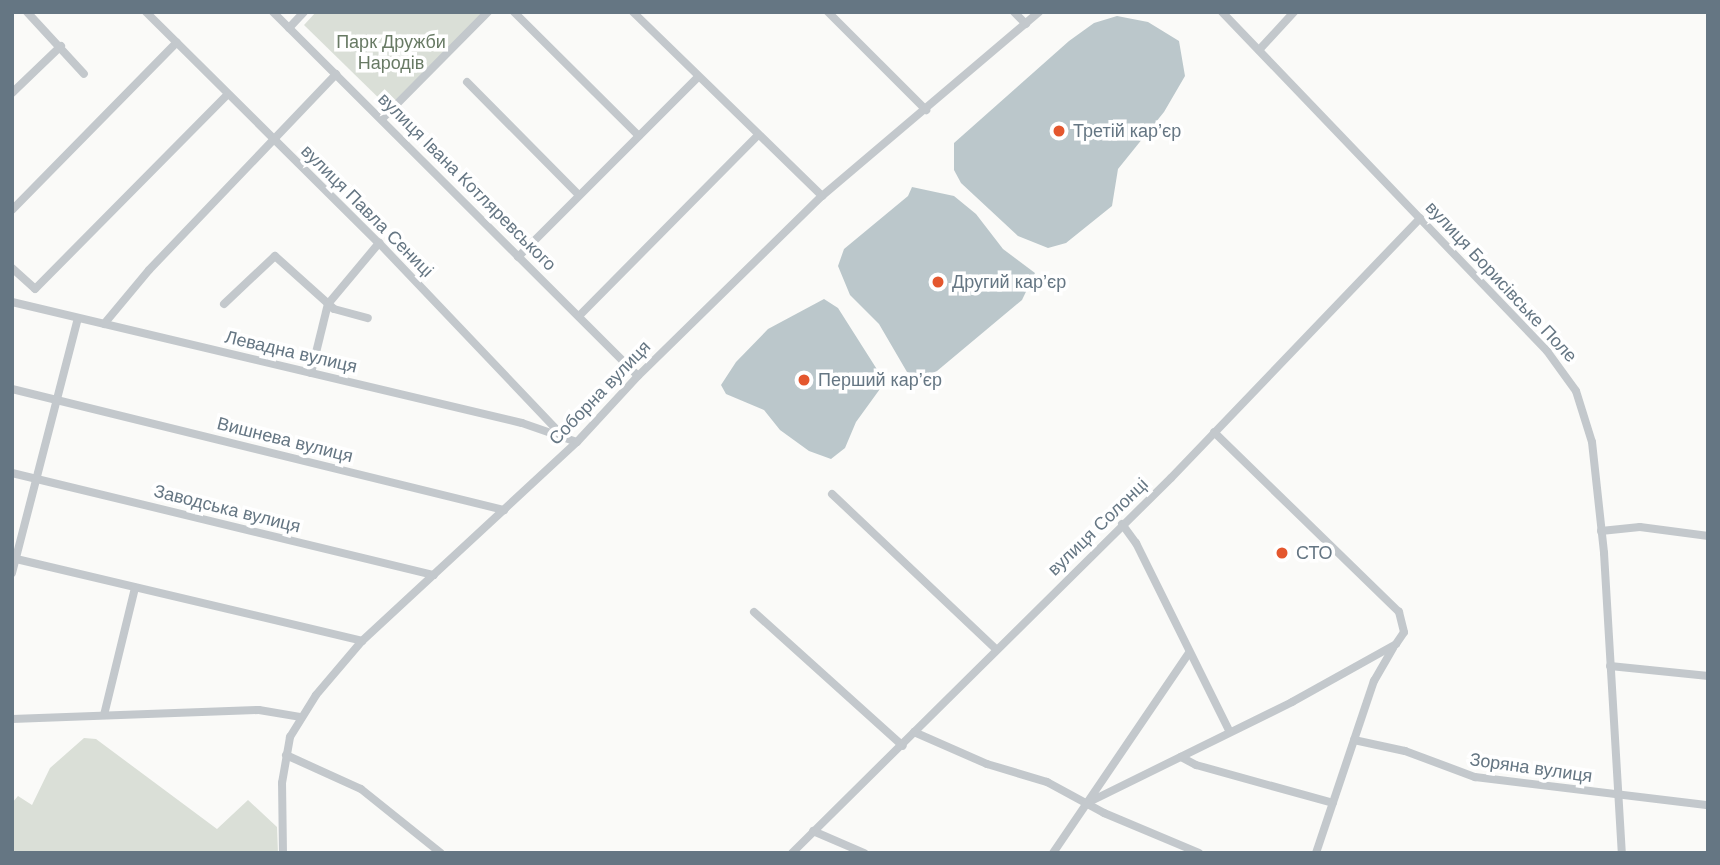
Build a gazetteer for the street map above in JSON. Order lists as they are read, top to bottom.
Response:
{
  "streets": {
    "street": [
      "вулиця Івана Котляревського",
      "вулиця Павла Сениці",
      "вулиця Борисівське Поле",
      "Левадна вулиця",
      "Соборна вулиця",
      "Вишнева вулиця",
      "Заводська вулиця",
      "вулиця Солонці",
      "Зоряна вулиця"
    ]
  },
  "crossings": [
    ["вулиця Івана Котляревського", "Соборна вулиця"],
    ["вулиця Павла Сениці", "Левадна вулиця"],
    ["вулиця Борисівське Поле", "вулиця Солонці"],
    ["вулиця Борисівське Поле", "Зоряна вулиця"],
    ["Соборна вулиця", "Вишнева вулиця"],
    ["Соборна вулиця", "Заводська вулиця"]
  ],
  "parks": ["Парк Дружби Народів"],
  "places": [
    "Третій кар’єр",
    "Другий кар’єр",
    "Перший кар’єр",
    "СТО"
  ]
}
